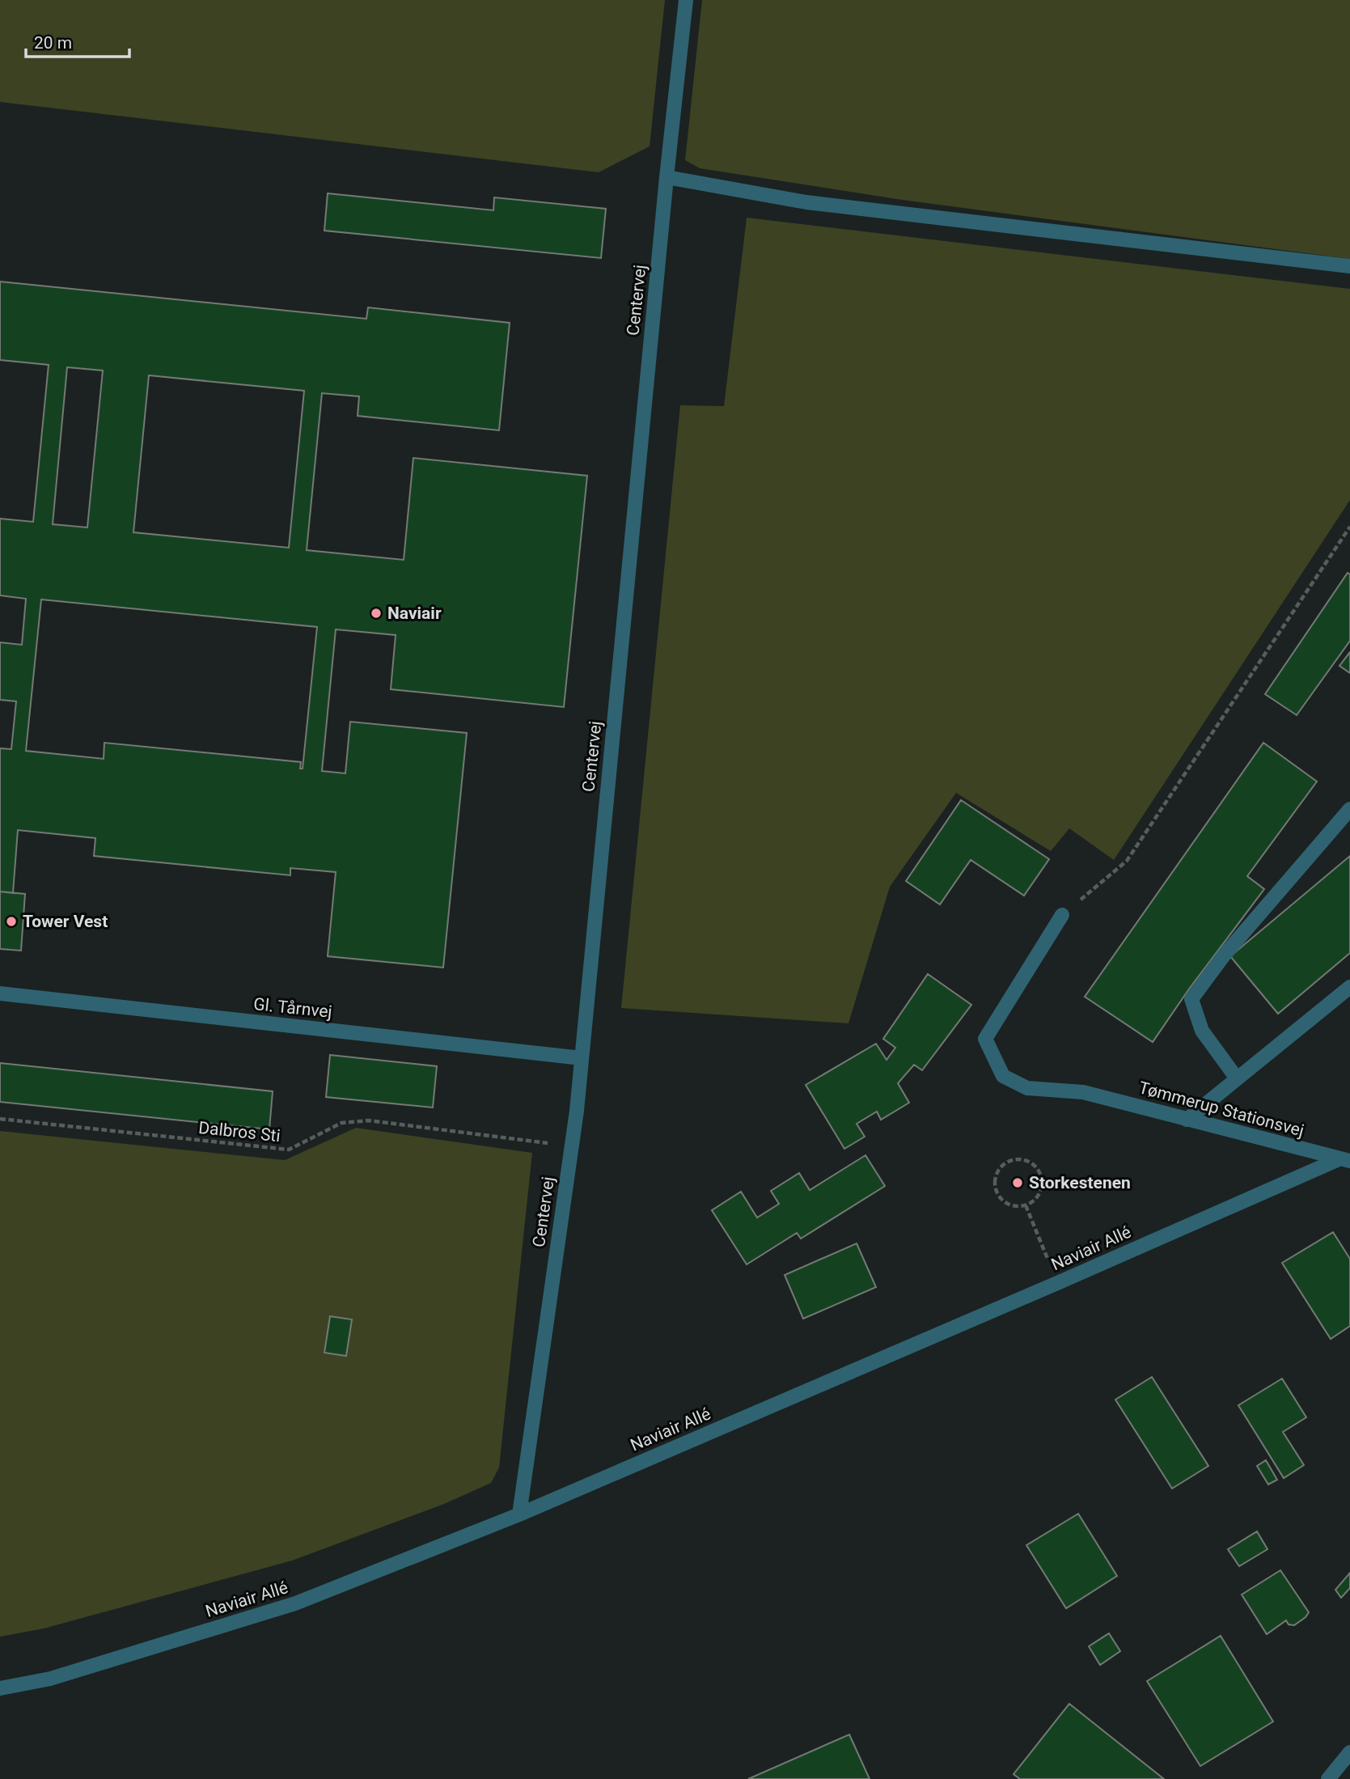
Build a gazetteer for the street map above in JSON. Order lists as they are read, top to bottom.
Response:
{
  "streets": {
    "street": [
      "Centervej",
      "Gl. Tårnvej",
      "Tømmerup Stationsvej",
      "Naviair Allé"
    ],
    "path": ["Dalbros Sti"]
  },
  "crossings": [
    ["Centervej", "Gl. Tårnvej"],
    ["Centervej", "Dalbros Sti"],
    ["Centervej", "Naviair Allé"],
    ["Tømmerup Stationsvej", "Naviair Allé"]
  ],
  "places": ["Naviair", "Tower Vest", "Storkestenen"],
  "scale_bar": "20 m"
}
